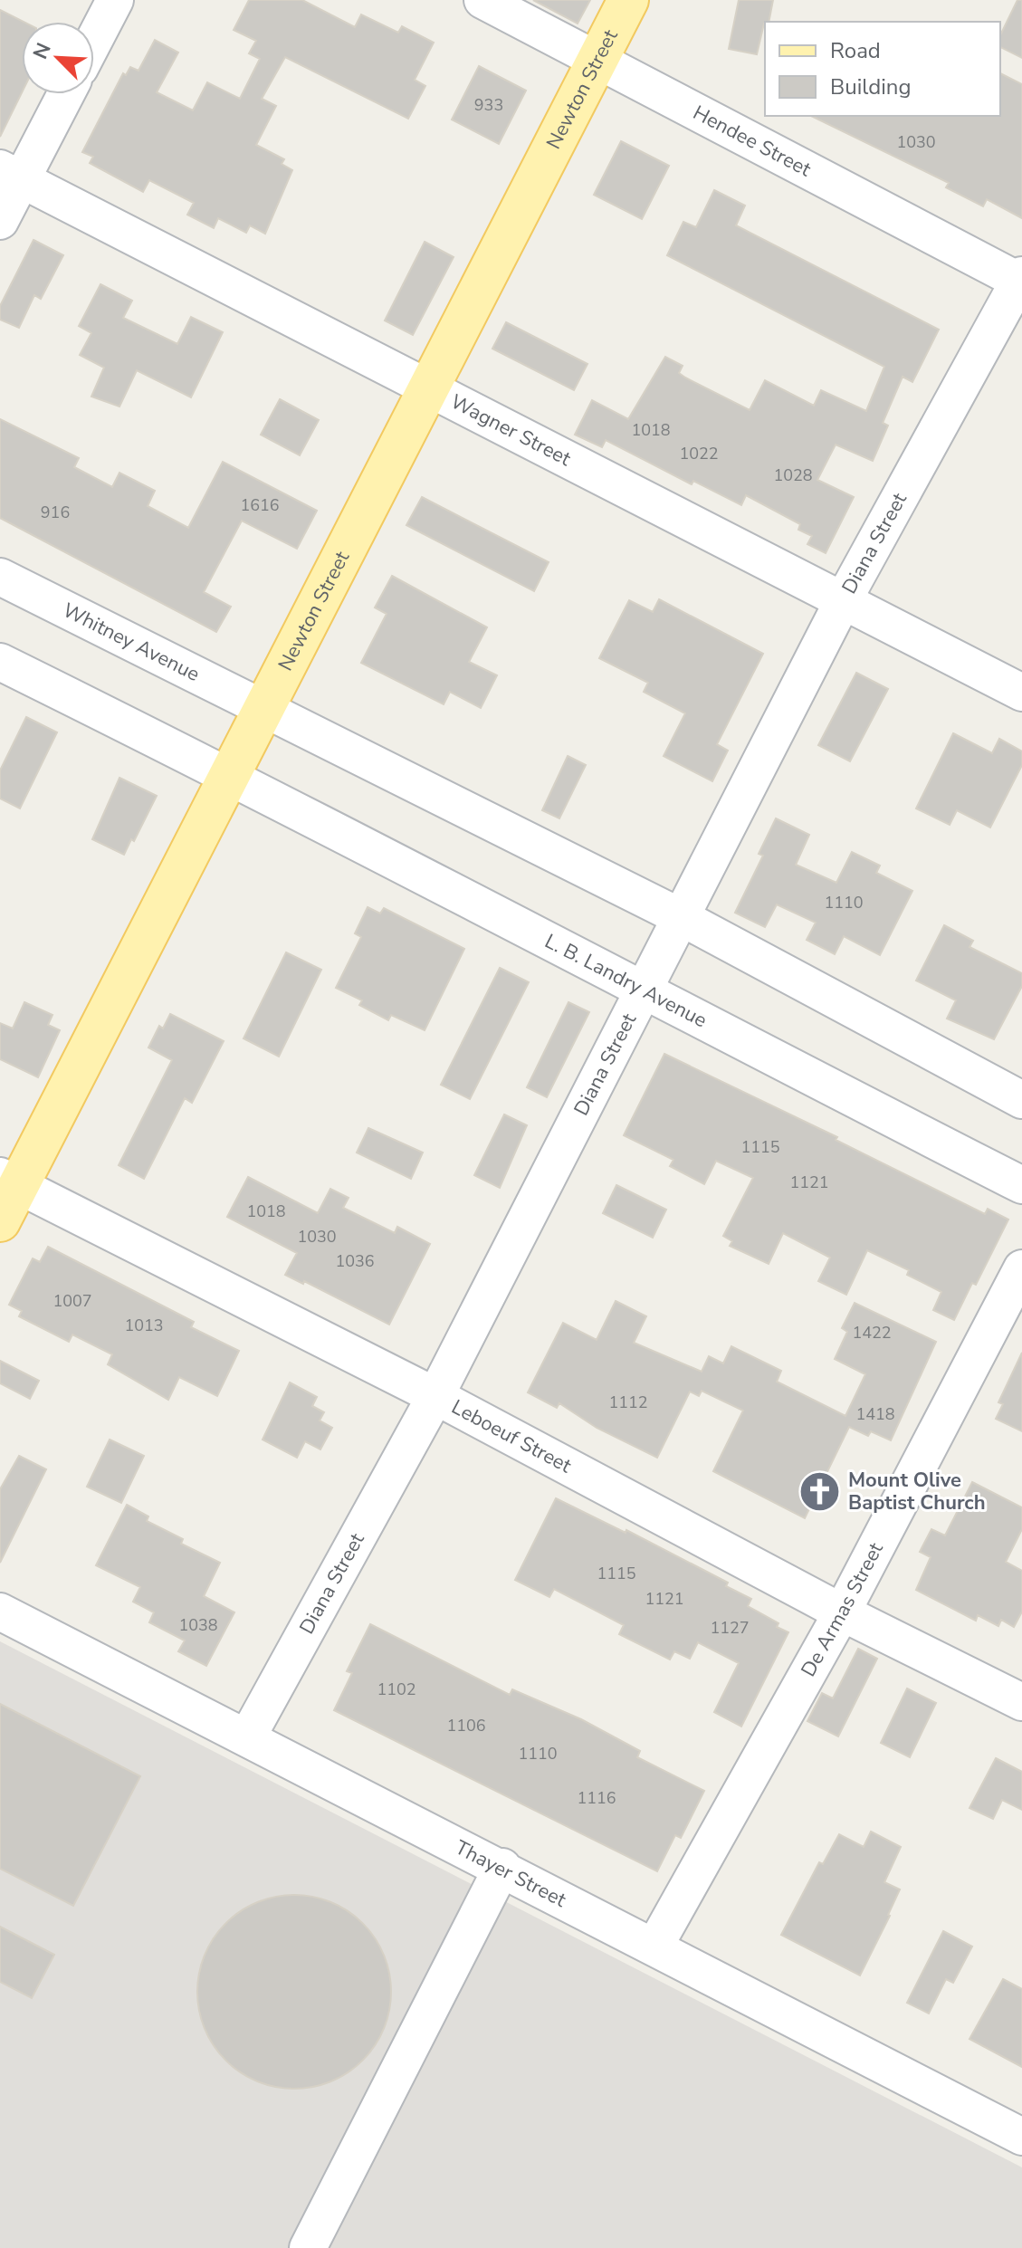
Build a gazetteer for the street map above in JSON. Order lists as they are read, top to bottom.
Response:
{
  "streets": {
    "main road": ["Newton Street"],
    "street": [
      "Hendee Street",
      "Wagner Street",
      "Diana Street",
      "Whitney Avenue",
      "L. B. Landry Avenue",
      "Leboeuf Street",
      "De Armas Street",
      "Thayer Street"
    ]
  },
  "crossings": [
    ["Newton Street", "Hendee Street"],
    ["Newton Street", "Wagner Street"],
    ["Newton Street", "Whitney Avenue"],
    ["Newton Street", "L. B. Landry Avenue"],
    ["Newton Street", "Leboeuf Street"],
    ["Hendee Street", "Diana Street"],
    ["Wagner Street", "Diana Street"],
    ["Diana Street", "L. B. Landry Avenue"],
    ["Diana Street", "Leboeuf Street"],
    ["Diana Street", "Thayer Street"],
    ["Leboeuf Street", "De Armas Street"],
    ["De Armas Street", "Thayer Street"]
  ],
  "places": {
    "church": ["Mount Olive Baptist Church"]
  },
  "house_numbers": [
    "933",
    "1030",
    "1018",
    "1022",
    "1028",
    "1616",
    "916",
    "1110",
    "1115",
    "1121",
    "1018",
    "1030",
    "1036",
    "1007",
    "1013",
    "1422",
    "1112",
    "1418",
    "1115",
    "1121",
    "1038",
    "1127",
    "1102",
    "1106",
    "1110",
    "1116"
  ],
  "legend": ["Road", "Building"],
  "north": "top left"
}
